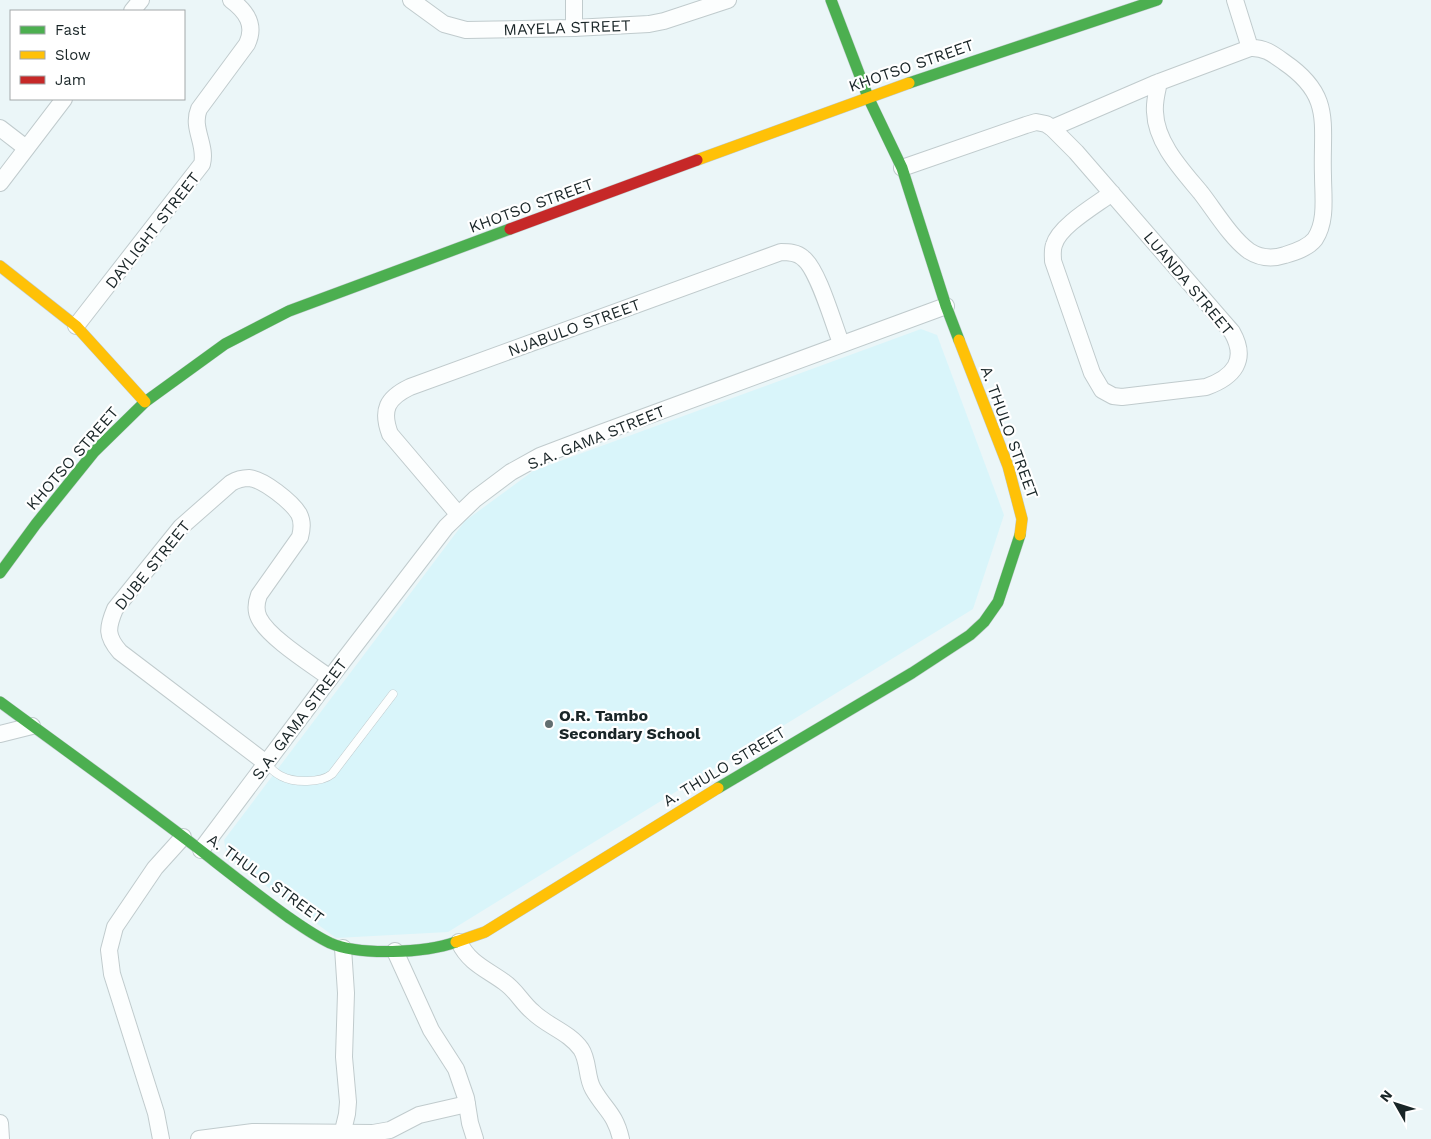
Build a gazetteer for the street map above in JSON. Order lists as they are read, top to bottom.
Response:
{
  "streets": {
    "street": [
      "MAYELA STREET",
      "KHOTSO STREET",
      "DAYLIGHT STREET",
      "LUANDA STREET",
      "NJABULO STREET",
      "A. THULO STREET",
      "S.A. GAMA STREET",
      "DUBE STREET"
    ]
  },
  "crossings": [
    ["KHOTSO STREET", "A. THULO STREET"],
    ["NJABULO STREET", "S.A. GAMA STREET"],
    ["A. THULO STREET", "S.A. GAMA STREET"],
    ["S.A. GAMA STREET", "DUBE STREET"]
  ],
  "places": ["O.R. Tambo Secondary School"],
  "legend": ["Fast", "Slow", "Jam"],
  "north": "top left"
}
